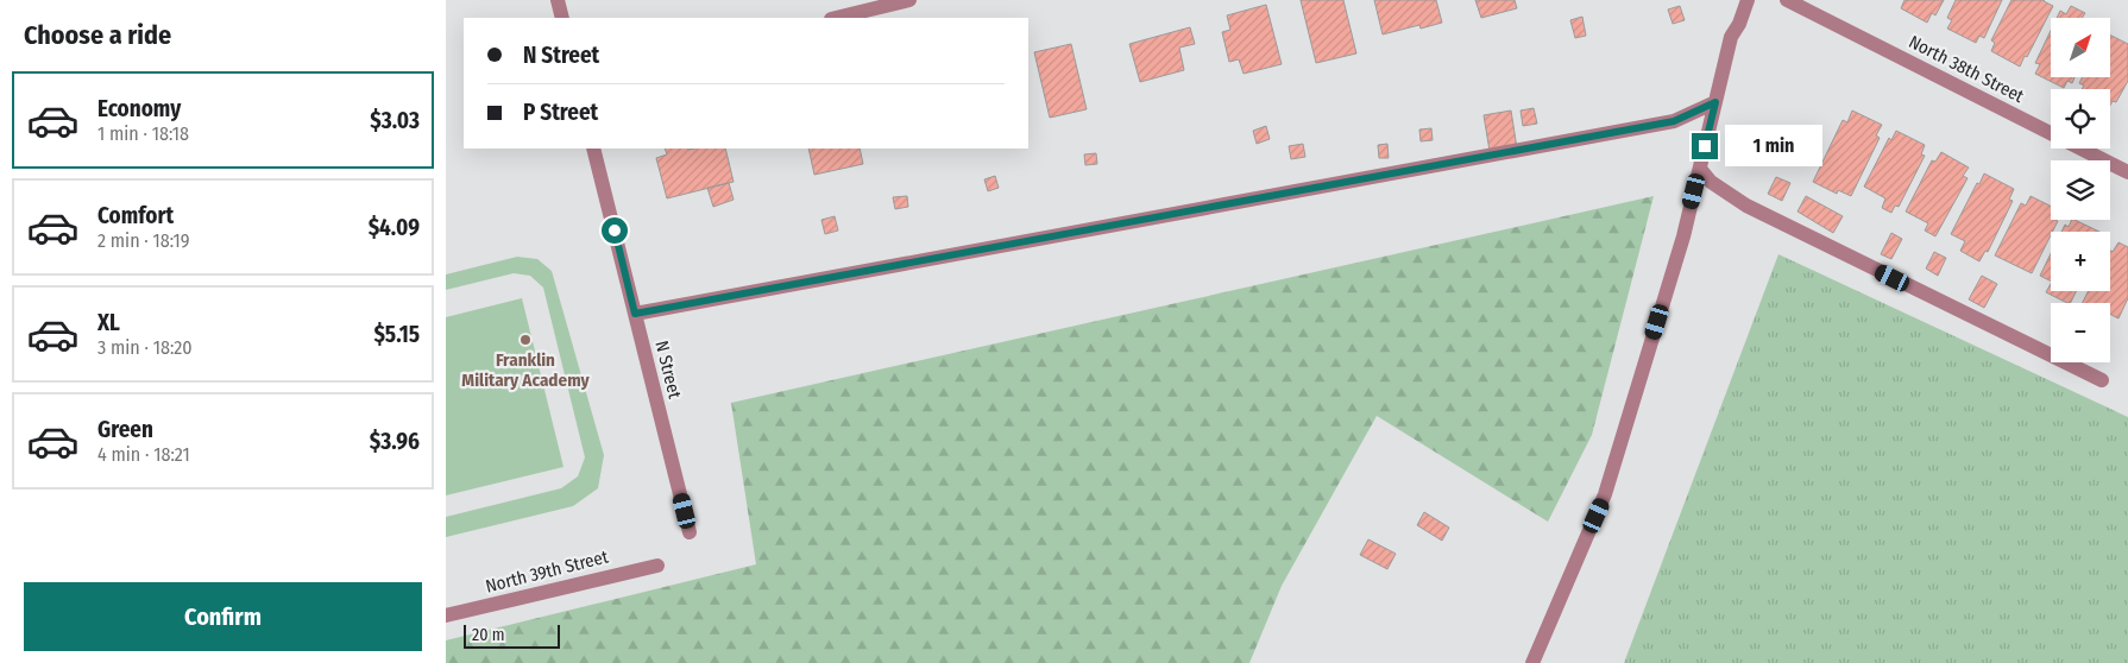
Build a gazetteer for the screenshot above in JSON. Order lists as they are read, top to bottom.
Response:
{
  "streets": {
    "street": ["North 38th Street", "N Street", "North 39th Street"]
  },
  "places": ["Franklin Military Academy"],
  "scale_bar": "20 m",
  "north": "top right",
  "page": {
    "heading": "Choose a ride",
    "map_buttons": ["+", "−"],
    "banner": ["N Street", "P Street"],
    "list": [
      {
        "name": "Economy",
        "note": "1 min · 18:18",
        "value": "$3.03"
      },
      {
        "name": "Comfort",
        "note": "2 min · 18:19",
        "value": "$4.09"
      },
      {
        "name": "XL",
        "note": "3 min · 18:20",
        "value": "$5.15"
      },
      {
        "name": "Green",
        "note": "4 min · 18:21",
        "value": "$3.96"
      }
    ],
    "bubble": "1 min",
    "buttons": "Confirm",
    "scale": "20 m"
  }
}
